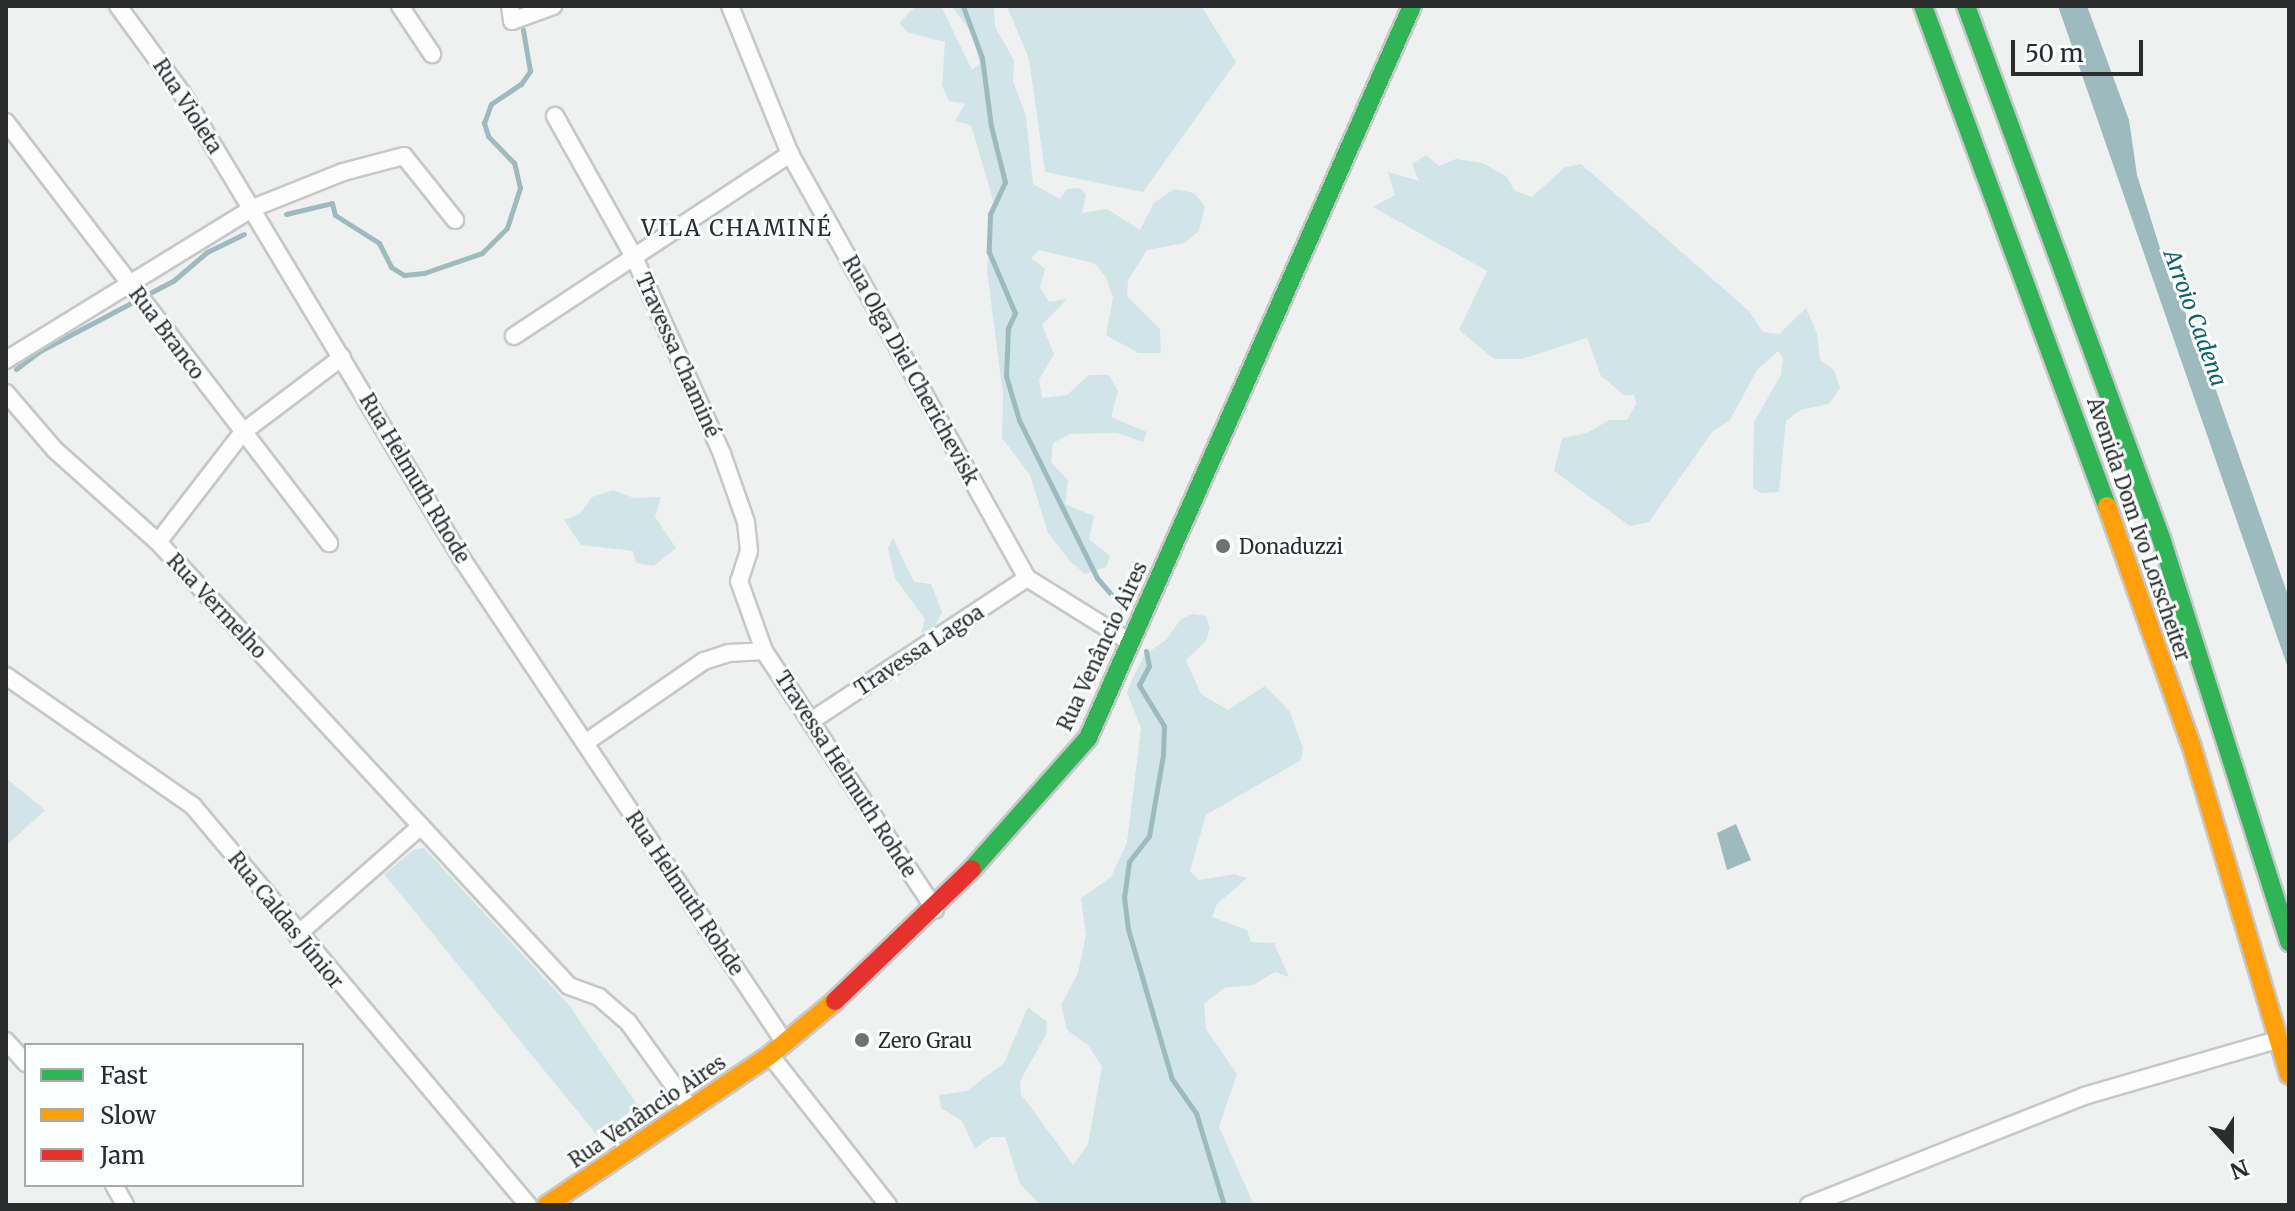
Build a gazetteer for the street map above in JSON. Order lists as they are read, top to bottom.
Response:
{
  "streets": {
    "main road": ["Avenida Dom Ivo Lorscheiter", "Rua Venâncio Aires"],
    "street": [
      "Rua Violeta",
      "Rua Branco",
      "Travessa Chaminé",
      "Rua Olga Diel Cherichevisk",
      "Rua Helmuth Rhode",
      "Rua Vermelho",
      "Travessa Lagoa",
      "Travessa Helmuth Rohde",
      "Rua Helmuth Rohde",
      "Rua Caldas Júnior"
    ]
  },
  "crossings": [
    ["Rua Violeta", "Rua Helmuth Rhode"],
    ["Travessa Chaminé", "Rua Olga Diel Cherichevisk"],
    ["Travessa Chaminé", "Travessa Helmuth Rohde"],
    ["Rua Olga Diel Cherichevisk", "Rua Venâncio Aires"],
    ["Rua Olga Diel Cherichevisk", "Travessa Lagoa"],
    ["Rua Helmuth Rhode", "Travessa Helmuth Rohde"],
    ["Rua Helmuth Rhode", "Rua Helmuth Rohde"],
    ["Rua Vermelho", "Rua Venâncio Aires"],
    ["Rua Venâncio Aires", "Travessa Helmuth Rohde"],
    ["Rua Venâncio Aires", "Rua Helmuth Rohde"],
    ["Travessa Lagoa", "Travessa Helmuth Rohde"],
    ["Travessa Helmuth Rohde", "Rua Helmuth Rohde"]
  ],
  "districts": ["VILA CHAMINÉ"],
  "water": ["Arroio Cadena"],
  "places": ["Donaduzzi", "Zero Grau"],
  "legend": ["Fast", "Slow", "Jam"],
  "scale_bar": "50 m",
  "north": "bottom"
}
